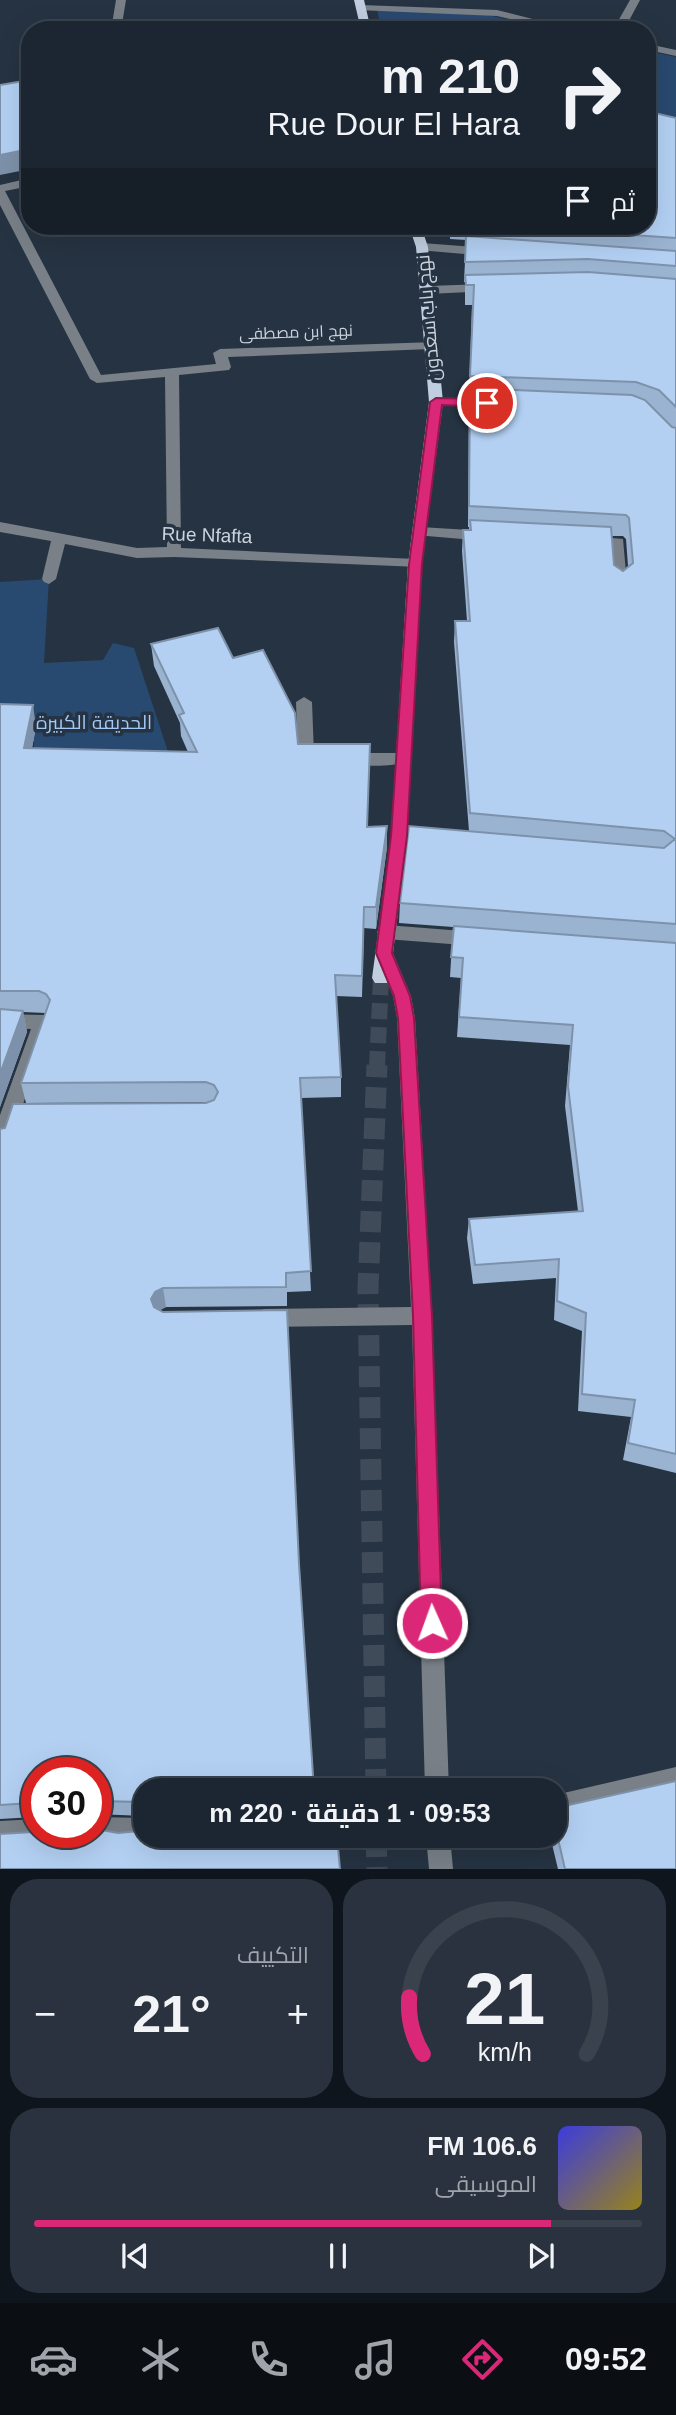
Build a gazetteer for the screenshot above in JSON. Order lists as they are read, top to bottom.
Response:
{
  "streets": {
    "main road": ["نهج باب سعدون"],
    "street": ["نهج ابن مصطفى", "Rue Nfafta"]
  },
  "crossings": [
    ["نهج باب سعدون", "نهج ابن مصطفى"],
    ["نهج باب سعدون", "Rue Nfafta"]
  ],
  "parks": ["الحديقة الكبيرة"],
  "page": {
    "turn": ["210 m", "Rue Dour El Hara"],
    "then": "ثم",
    "limit": "30",
    "trip": "09:53 · 1 دقيقة · 220 m",
    "tile": "التكييف",
    "heat": ["−", "21°", "+"],
    "song": ["106.6 FM", "الموسيقى"],
    "tabs": "09:52",
    "gauge": ["21", "km/h"]
  }
}
